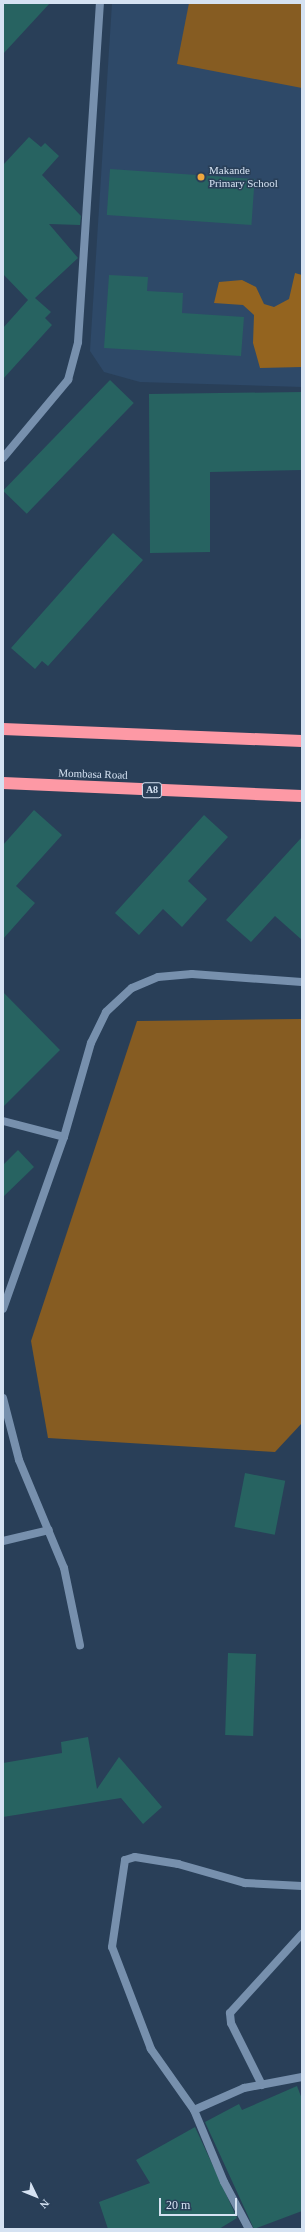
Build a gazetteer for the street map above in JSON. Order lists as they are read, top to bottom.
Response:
{
  "streets": {
    "highway": ["Mombasa Road", "A8"]
  },
  "places": ["Makande Primary School"],
  "scale_bar": "20 m",
  "north": "bottom right"
}
